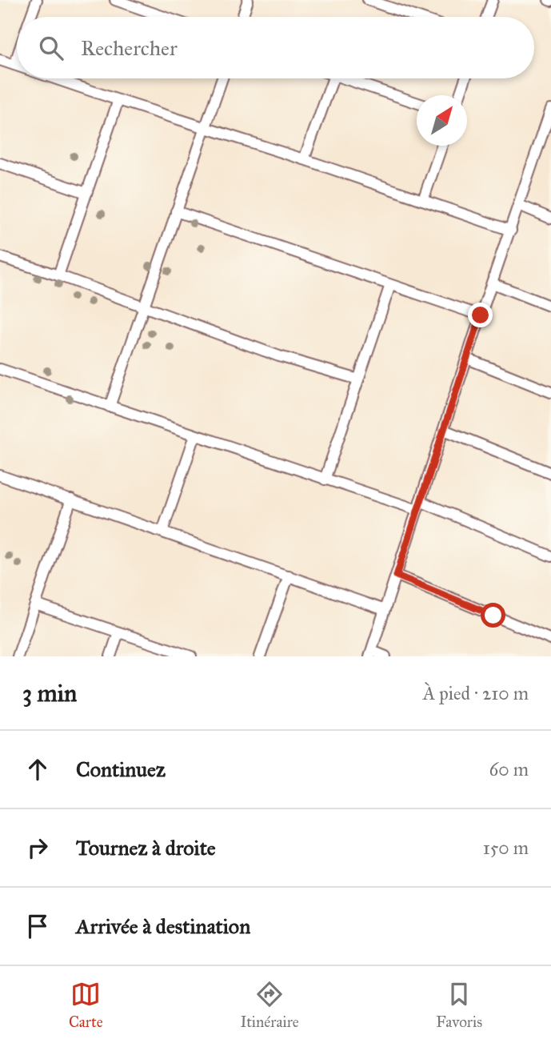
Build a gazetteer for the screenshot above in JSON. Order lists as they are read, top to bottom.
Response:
{
  "north": "top right",
  "page": {
    "search": "Rechercher",
    "heading": ["3 min", "À pied · 210 m"],
    "list": [
      ["Continuez", "60 m"],
      ["Tournez à droite", "150 m"],
      "Arrivée à destination"
    ],
    "nav": ["Carte", "Itinéraire", "Favoris"]
  }
}
